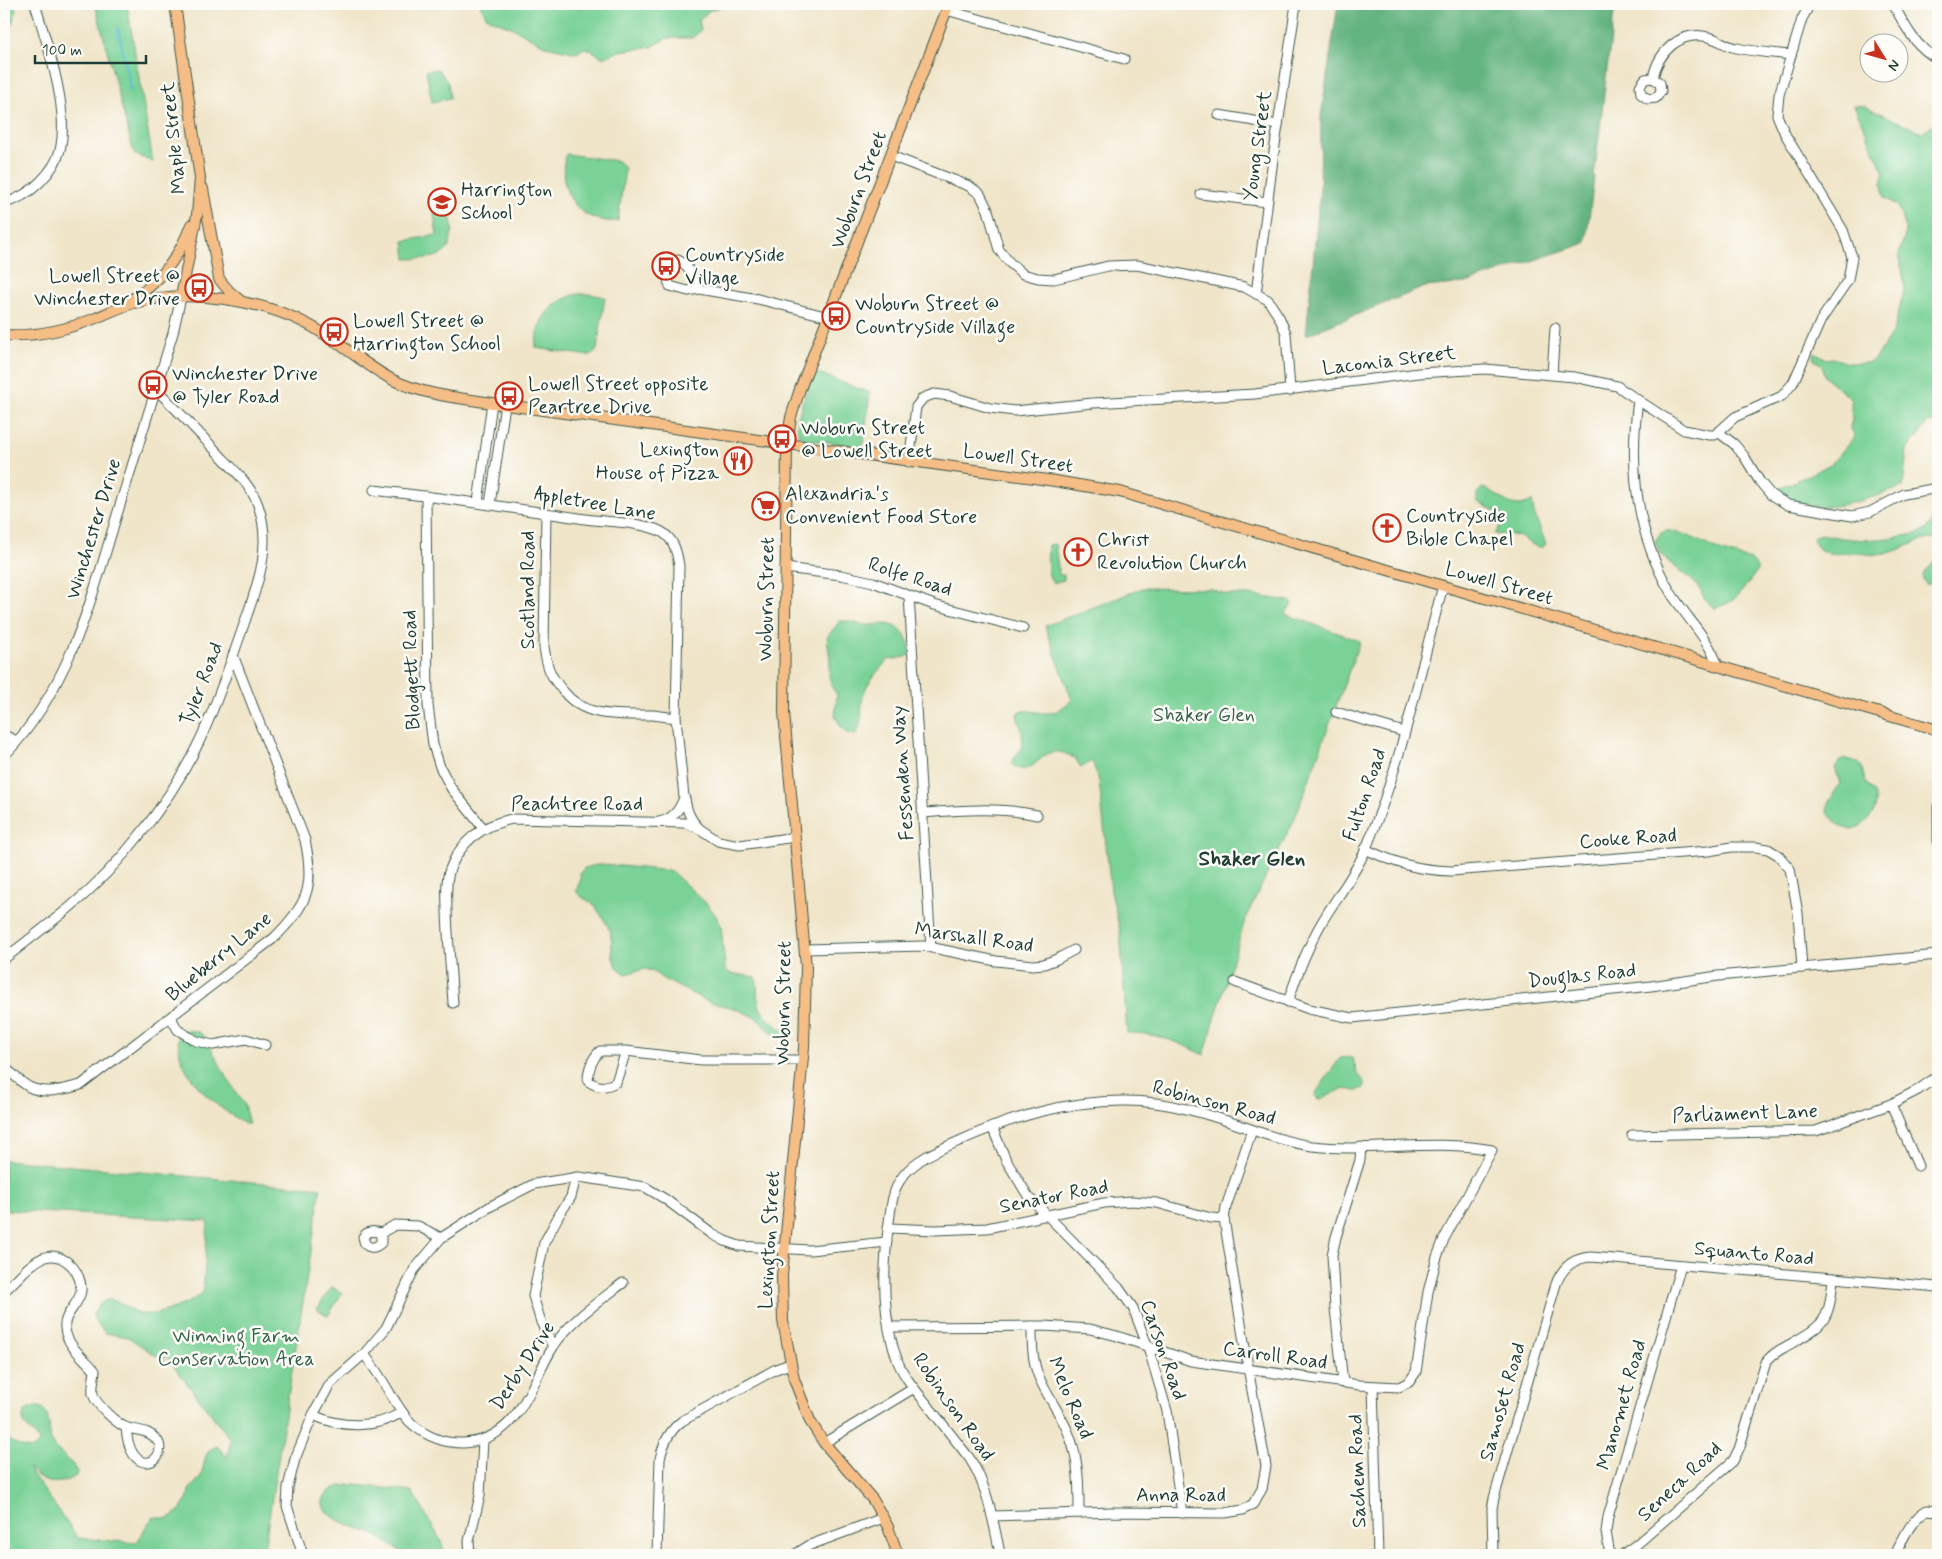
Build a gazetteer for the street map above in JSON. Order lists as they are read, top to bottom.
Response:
{
  "streets": {
    "main road": [
      "Maple Street",
      "Woburn Street",
      "Lowell Street",
      "Lexington Street"
    ],
    "street": [
      "Young Street",
      "Laconia Street",
      "Appletree Lane",
      "Winchester Drive",
      "Rolfe Road",
      "Scotland Road",
      "Blodgett Road",
      "Tyler Road",
      "Fessenden Way",
      "Fulton Road",
      "Peachtree Road",
      "Cooke Road",
      "Marshall Road",
      "Blueberry Lane",
      "Douglas Road",
      "Robinson Road",
      "Parliament Lane",
      "Senator Road",
      "Squanto Road",
      "Carson Road",
      "Carroll Road",
      "Derby Drive",
      "Melo Road",
      "Samoset Road",
      "Manomet Road",
      "Sachem Road",
      "Seneca Road",
      "Anna Road"
    ]
  },
  "crossings": [
    ["Maple Street", "Lowell Street"],
    ["Maple Street", "Winchester Drive"],
    ["Woburn Street", "Lowell Street"],
    ["Woburn Street", "Rolfe Road"],
    ["Woburn Street", "Peachtree Road"],
    ["Woburn Street", "Marshall Road"],
    ["Woburn Street", "Lexington Street"],
    ["Laconia Street", "Lowell Street"],
    ["Lowell Street", "Winchester Drive"],
    ["Lowell Street", "Fulton Road"],
    ["Appletree Lane", "Scotland Road"],
    ["Appletree Lane", "Blodgett Road"],
    ["Appletree Lane", "Peachtree Road"],
    ["Winchester Drive", "Tyler Road"],
    ["Rolfe Road", "Fessenden Way"],
    ["Blodgett Road", "Peachtree Road"],
    ["Tyler Road", "Blueberry Lane"],
    ["Fessenden Way", "Marshall Road"],
    ["Fulton Road", "Cooke Road"],
    ["Fulton Road", "Douglas Road"],
    ["Cooke Road", "Douglas Road"],
    ["Robinson Road", "Senator Road"],
    ["Robinson Road", "Carson Road"],
    ["Robinson Road", "Carroll Road"],
    ["Robinson Road", "Anna Road"],
    ["Senator Road", "Carson Road"],
    ["Senator Road", "Anna Road"],
    ["Squanto Road", "Samoset Road"],
    ["Squanto Road", "Manomet Road"],
    ["Squanto Road", "Seneca Road"],
    ["Carson Road", "Carroll Road"],
    ["Carson Road", "Anna Road"],
    ["Carroll Road", "Melo Road"],
    ["Carroll Road", "Sachem Road"],
    ["Carroll Road", "Anna Road"],
    ["Melo Road", "Anna Road"]
  ],
  "districts": ["Shaker Glen"],
  "parks": ["Shaker Glen", "Winning Farm Conservation Area"],
  "places": {
    "school or university": ["Harrington School"],
    "bus stop": [
      "Countryside Village",
      "Lowell Street @ Winchester Drive",
      "Woburn Street @ Countryside Village",
      "Lowell Street @ Harrington School",
      "Winchester Drive @ Tyler Road",
      "Lowell Street opposite Peartree Drive",
      "Woburn Street @ Lowell Street"
    ],
    "restaurant": ["Lexington House of Pizza"],
    "supermarket": ["Alexandria's Convenient Food Store"],
    "church": ["Countryside Bible Chapel", "Christ Revolution Church"]
  },
  "scale_bar": "100 m",
  "north": "bottom right"
}
